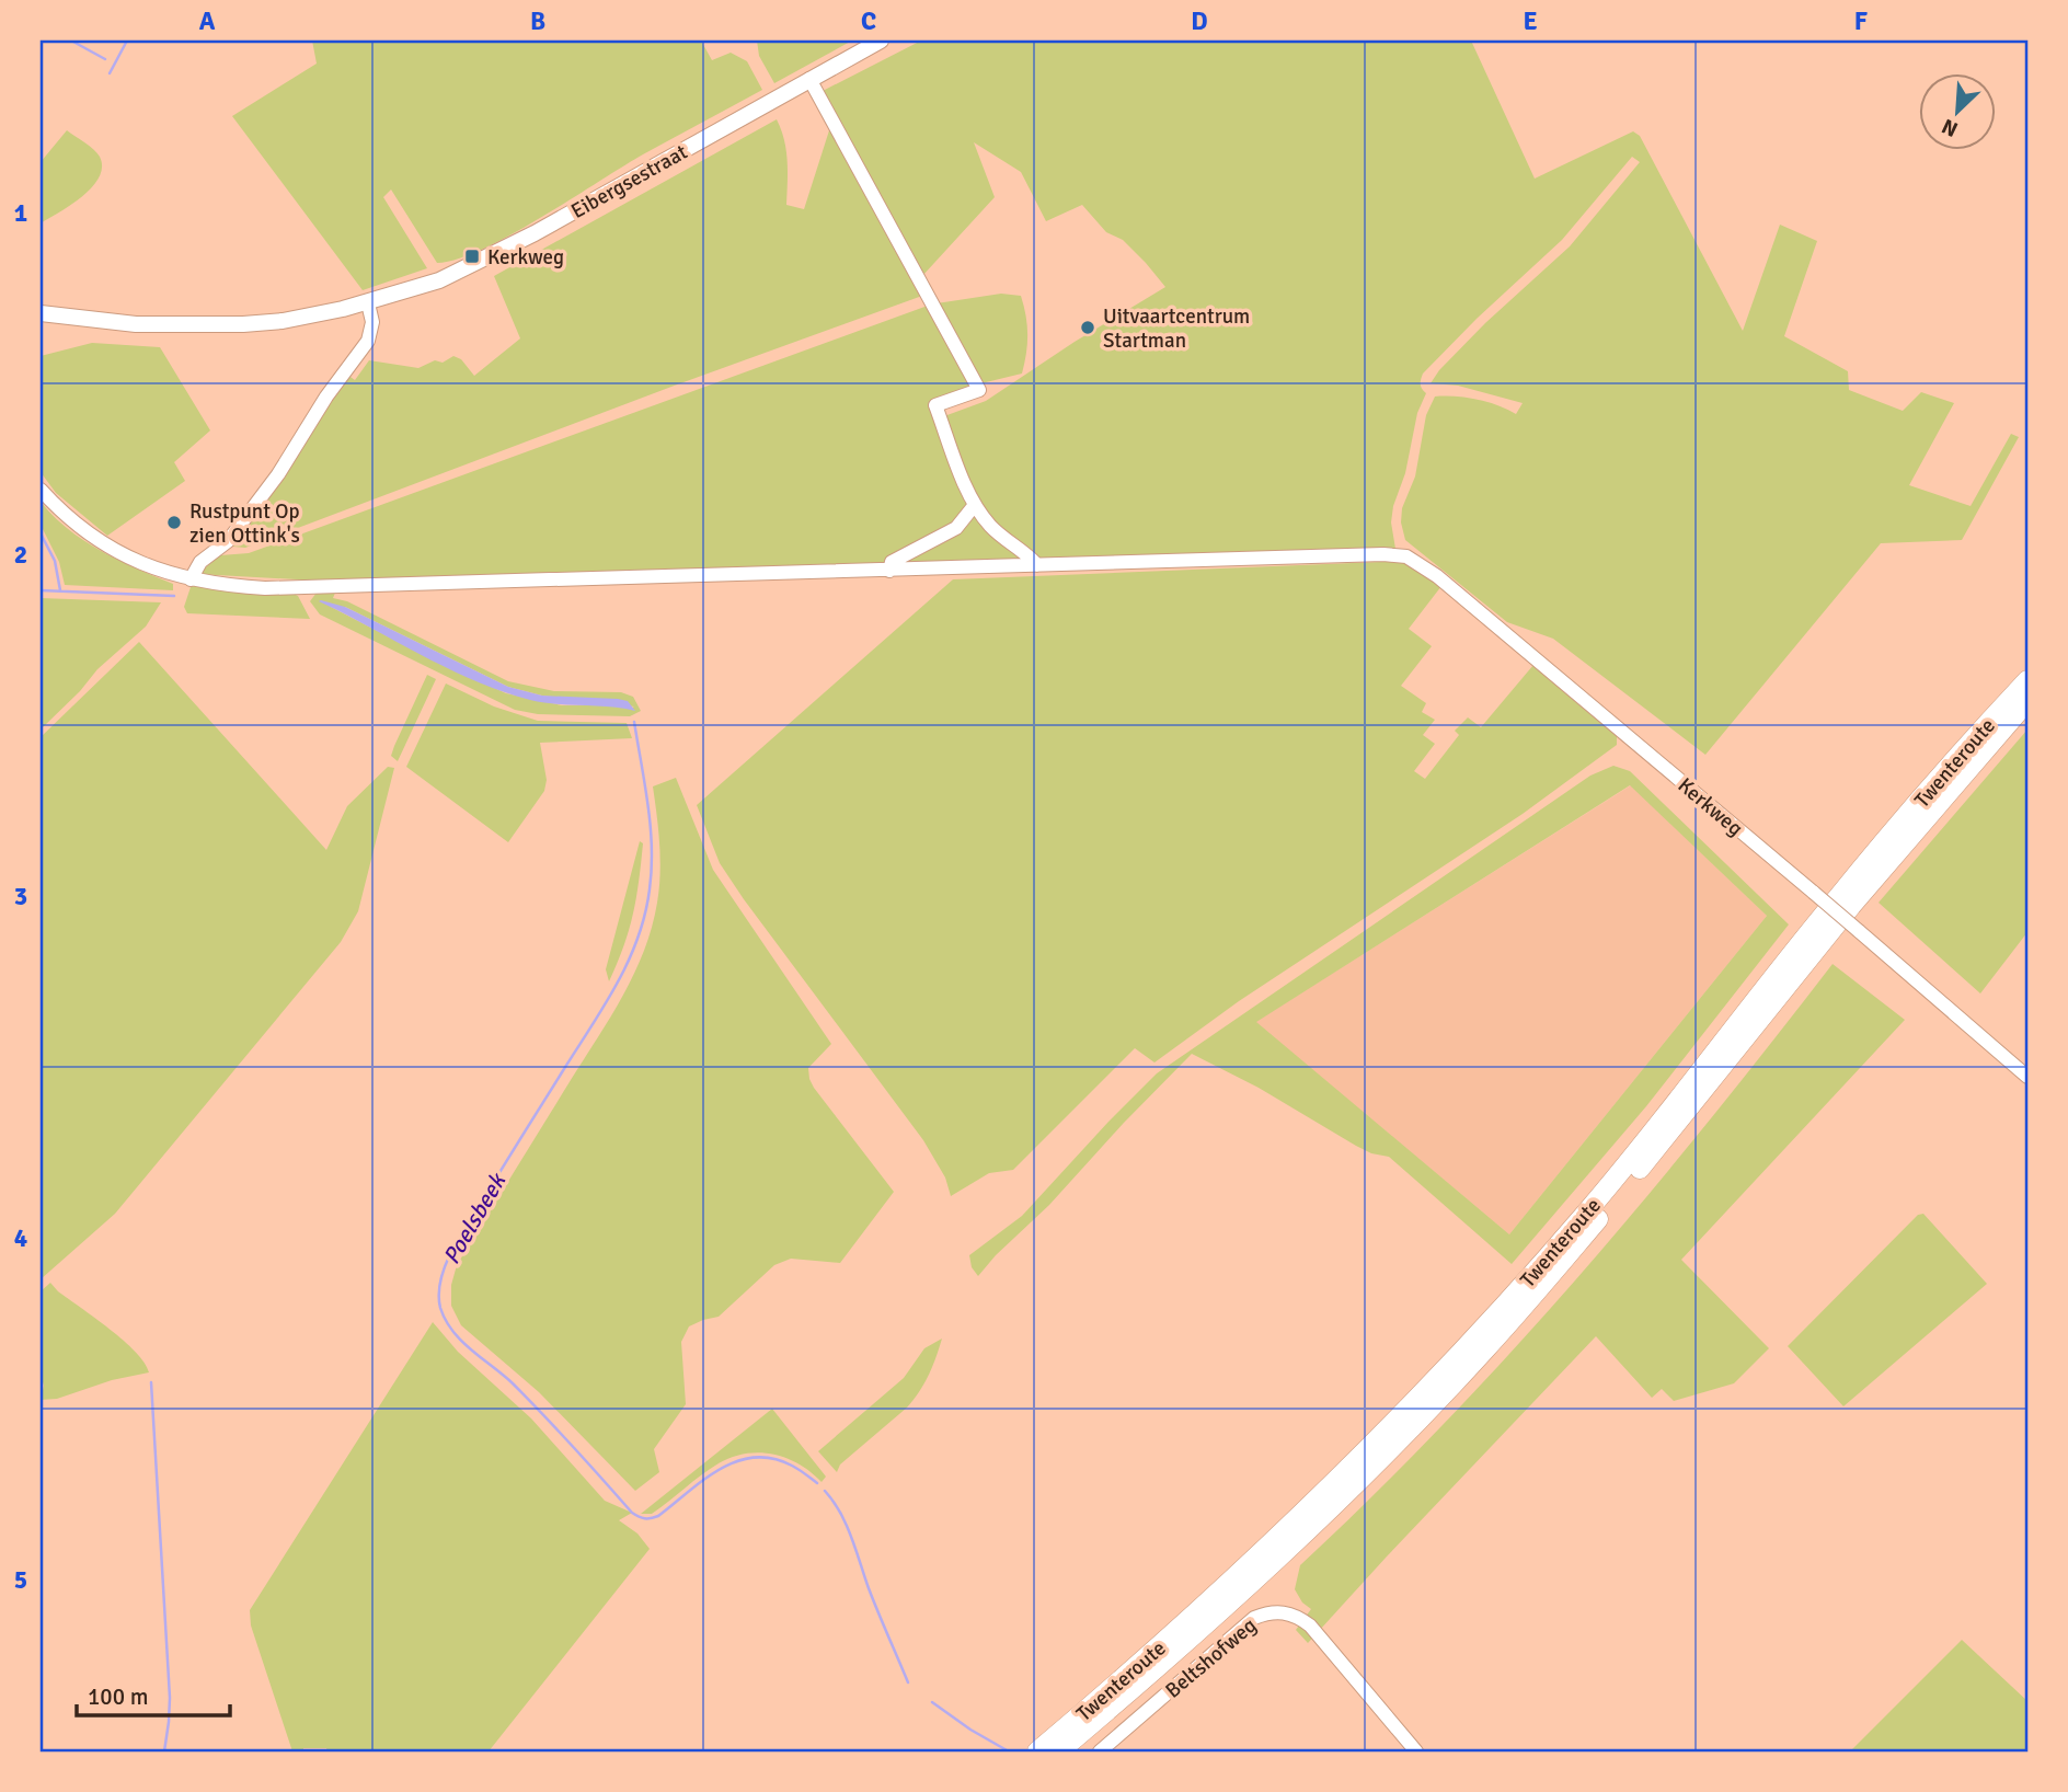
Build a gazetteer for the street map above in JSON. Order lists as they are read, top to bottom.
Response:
{
  "streets": {
    "highway": ["Twenteroute"],
    "main road": ["Eibergsestraat"],
    "street": ["Kerkweg", "Beltshofweg"]
  },
  "water": ["Poelsbeek"],
  "places": {
    "transit": ["Kerkweg"],
    "other": ["Uitvaartcentrum Startman", "Rustpunt Op zien Ottink's"]
  },
  "scale_bar": "100 m",
  "north": "bottom left",
  "grid": {
    "columns": [
      "A",
      "B",
      "C",
      "D",
      "E",
      "F"
    ],
    "rows": [
      "1",
      "2",
      "3",
      "4",
      "5"
    ]
  }
}
